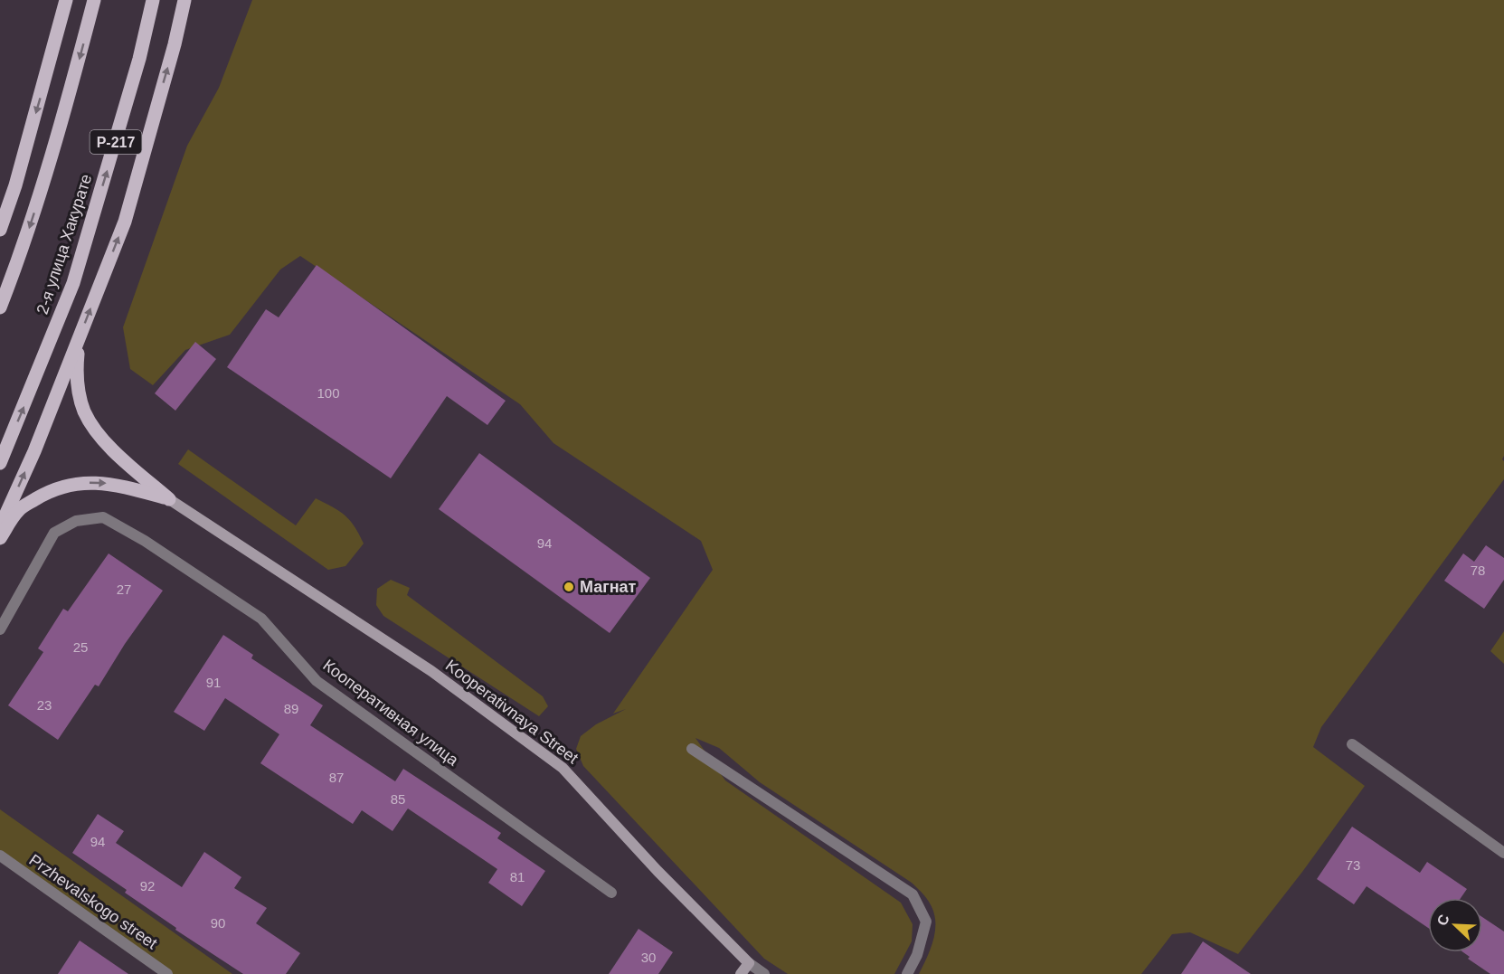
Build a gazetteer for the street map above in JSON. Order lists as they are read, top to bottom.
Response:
{
  "streets": {
    "main road": ["Р-217", "2-я улица Хакурате", "Kooperativnaya Street"],
    "street": ["Кооперативная улица", "Przhevalskogo street"]
  },
  "places": ["Магнат"],
  "house_numbers": [
    "100",
    "94",
    "78",
    "27",
    "25",
    "91",
    "23",
    "89",
    "87",
    "85",
    "94",
    "73",
    "81",
    "92",
    "90",
    "30"
  ],
  "north": "top left"
}
